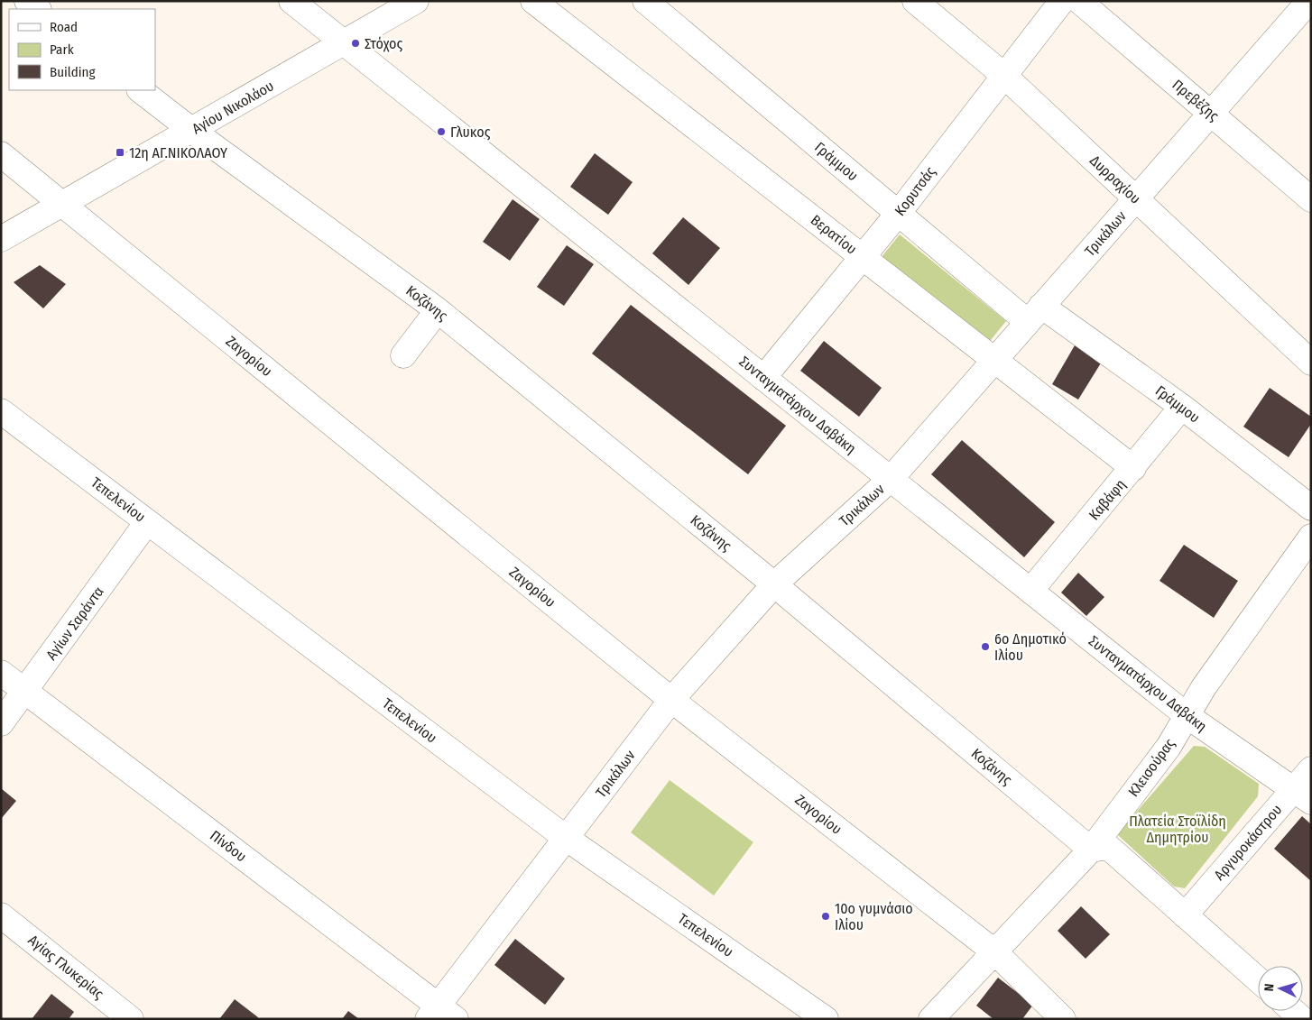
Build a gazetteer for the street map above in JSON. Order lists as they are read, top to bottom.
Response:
{
  "streets": {
    "street": [
      "Πρεβέζης",
      "Αγίου Νικολάου",
      "Γράμμου",
      "Δυρραχίου",
      "Κορυτσάς",
      "Τρικάλων",
      "Βερατίου",
      "Κοζάνης",
      "Ζαγορίου",
      "Συνταγματάρχου Δαβάκη",
      "Τεπελενίου",
      "Καβάφη",
      "Αγίων Σαράντα",
      "Κλεισούρας",
      "Αργυροκάστρου",
      "Πίνδου",
      "Αγίας Γλυκερίας"
    ]
  },
  "crossings": [
    ["Πρεβέζης", "Τρικάλων"],
    ["Αγίου Νικολάου", "Κοζάνης"],
    ["Αγίου Νικολάου", "Ζαγορίου"],
    ["Αγίου Νικολάου", "Συνταγματάρχου Δαβάκη"],
    ["Γράμμου", "Κορυτσάς"],
    ["Γράμμου", "Τρικάλων"],
    ["Γράμμου", "Καβάφη"],
    ["Δυρραχίου", "Κορυτσάς"],
    ["Δυρραχίου", "Τρικάλων"],
    ["Κορυτσάς", "Βερατίου"],
    ["Κορυτσάς", "Συνταγματάρχου Δαβάκη"],
    ["Τρικάλων", "Βερατίου"],
    ["Τρικάλων", "Κοζάνης"],
    ["Τρικάλων", "Ζαγορίου"],
    ["Τρικάλων", "Συνταγματάρχου Δαβάκη"],
    ["Τρικάλων", "Τεπελενίου"],
    ["Τρικάλων", "Πίνδου"],
    ["Βερατίου", "Καβάφη"],
    ["Κοζάνης", "Κλεισούρας"],
    ["Ζαγορίου", "Κλεισούρας"],
    ["Συνταγματάρχου Δαβάκη", "Καβάφη"],
    ["Συνταγματάρχου Δαβάκη", "Κλεισούρας"],
    ["Συνταγματάρχου Δαβάκη", "Αργυροκάστρου"],
    ["Τεπελενίου", "Αγίων Σαράντα"],
    ["Αγίων Σαράντα", "Πίνδου"]
  ],
  "parks": ["Πλατεία Στοϊλίδη Δημητρίου"],
  "places": {
    "other": [
      "Στόχος",
      "Γλυκος",
      "6ο Δημοτικό Ιλίου",
      "10ο γυμνάσιο Ιλίου"
    ],
    "transit": ["12η ΑΓ.ΝΙΚΟΛΑΟΥ"]
  },
  "legend": ["Road", "Park", "Building"],
  "north": "left"
}
